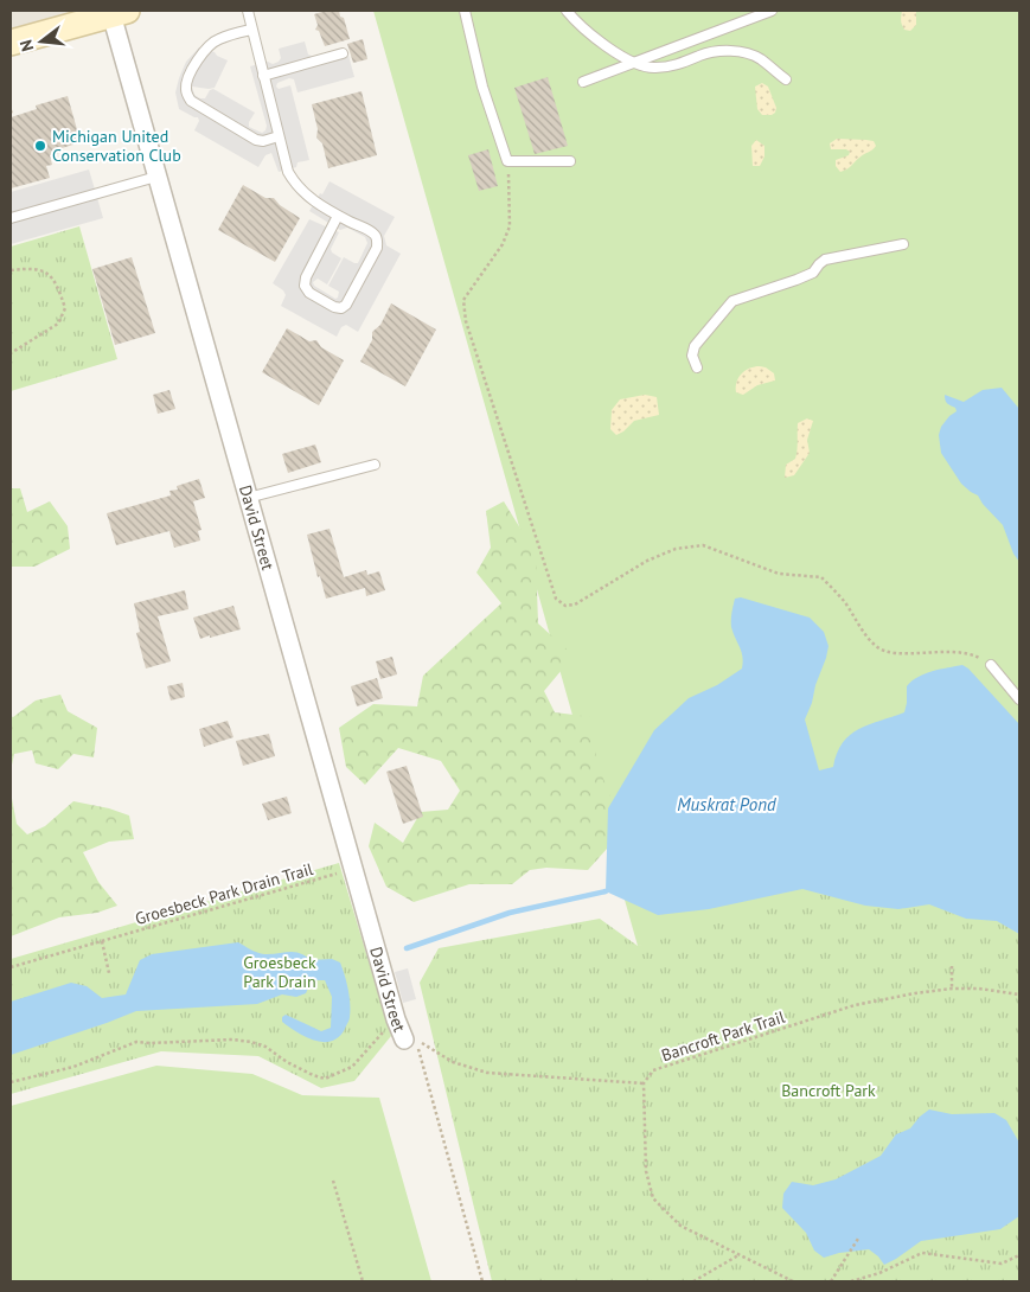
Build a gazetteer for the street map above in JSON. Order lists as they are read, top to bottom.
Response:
{
  "streets": {
    "street": ["David Street"],
    "path": ["Groesbeck Park Drain Trail", "Bancroft Park Trail"]
  },
  "crossings": [
    ["David Street", "Groesbeck Park Drain Trail"]
  ],
  "water": ["Muskrat Pond"],
  "parks": ["Groesbeck Park Drain", "Bancroft Park"],
  "places": ["Michigan United Conservation Club"],
  "north": "left"
}
